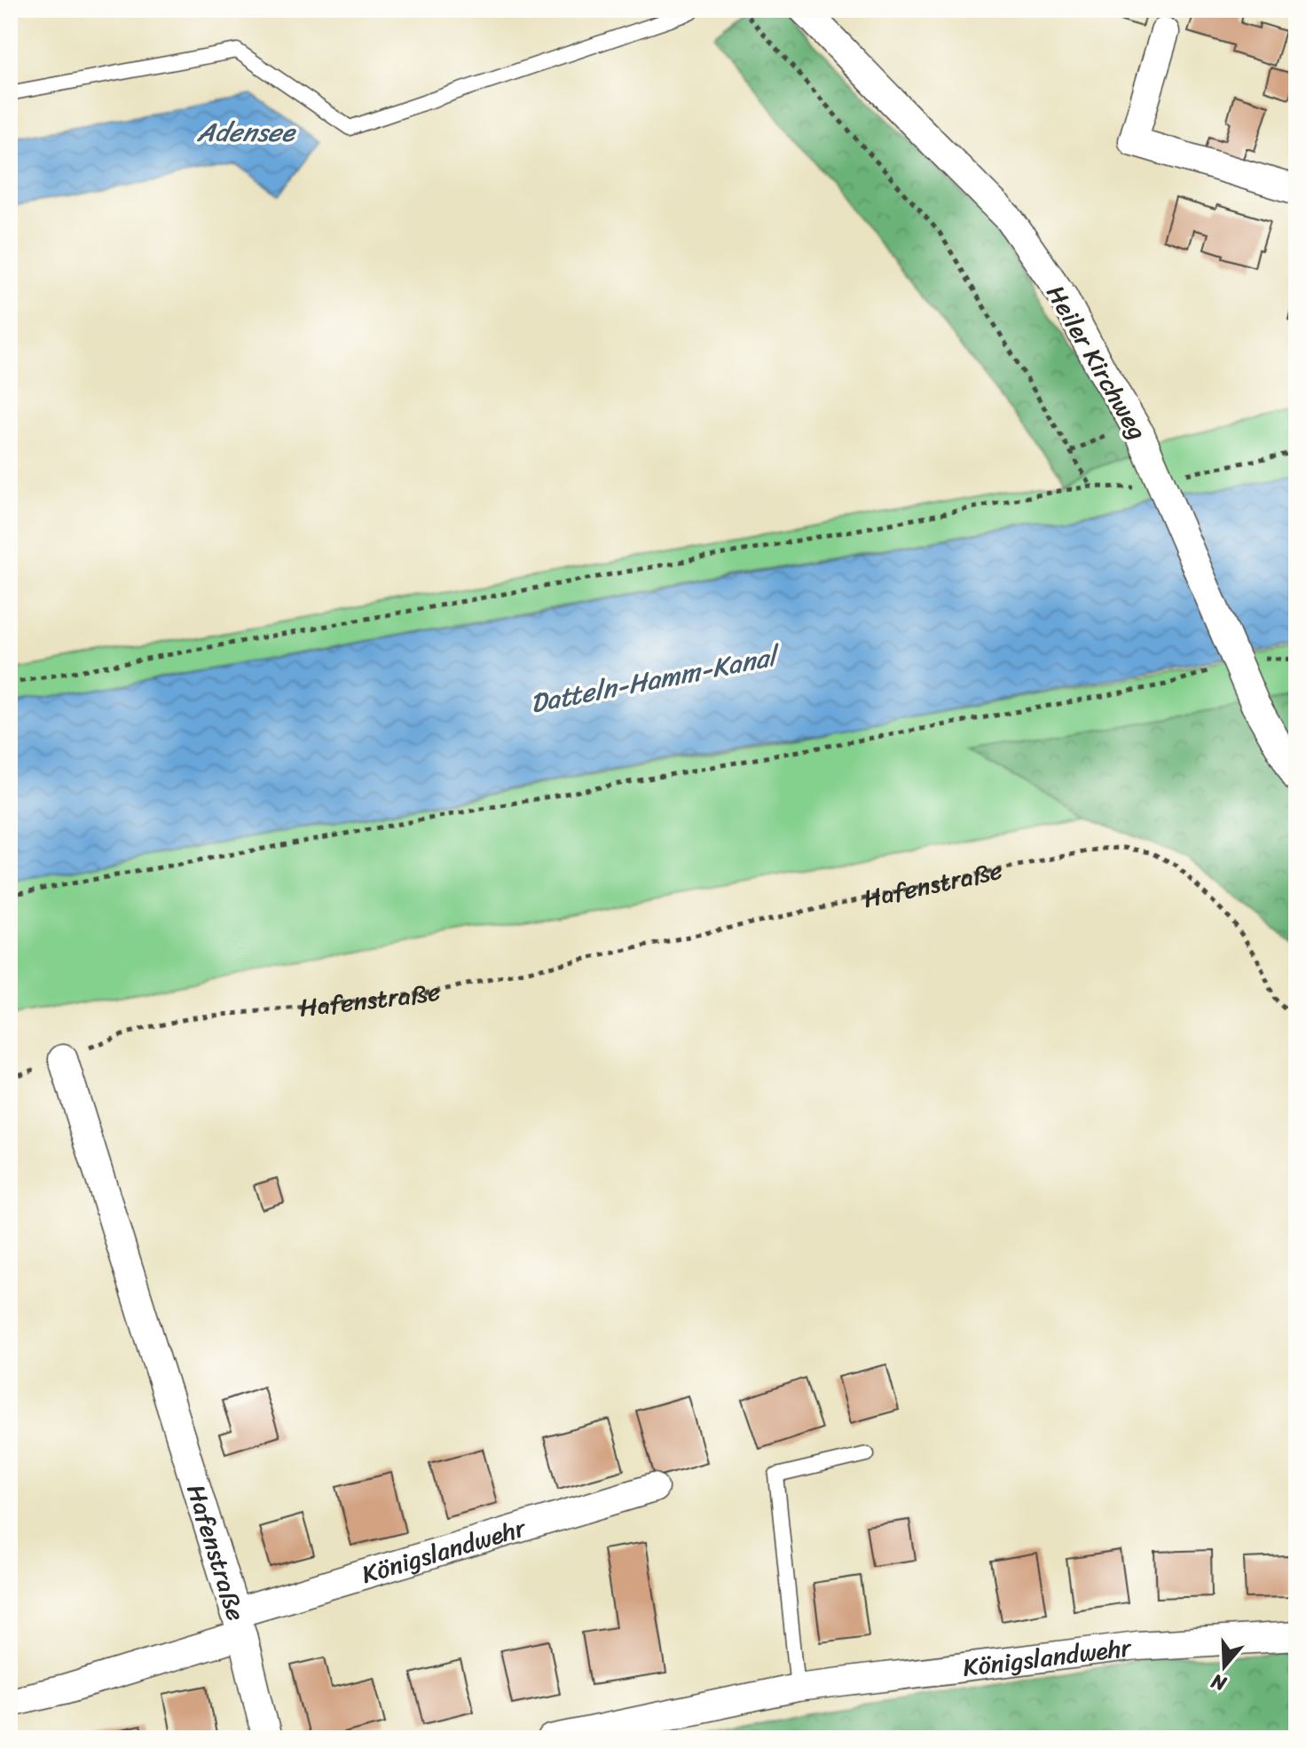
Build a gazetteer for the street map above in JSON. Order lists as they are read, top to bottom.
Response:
{
  "streets": {
    "street": ["Heiler Kirchweg", "Hafenstraße", "Königslandwehr"]
  },
  "crossings": [
    ["Hafenstraße", "Königslandwehr"]
  ],
  "water": ["Adensee", "Datteln-Hamm-Kanal"],
  "north": "bottom"
}
